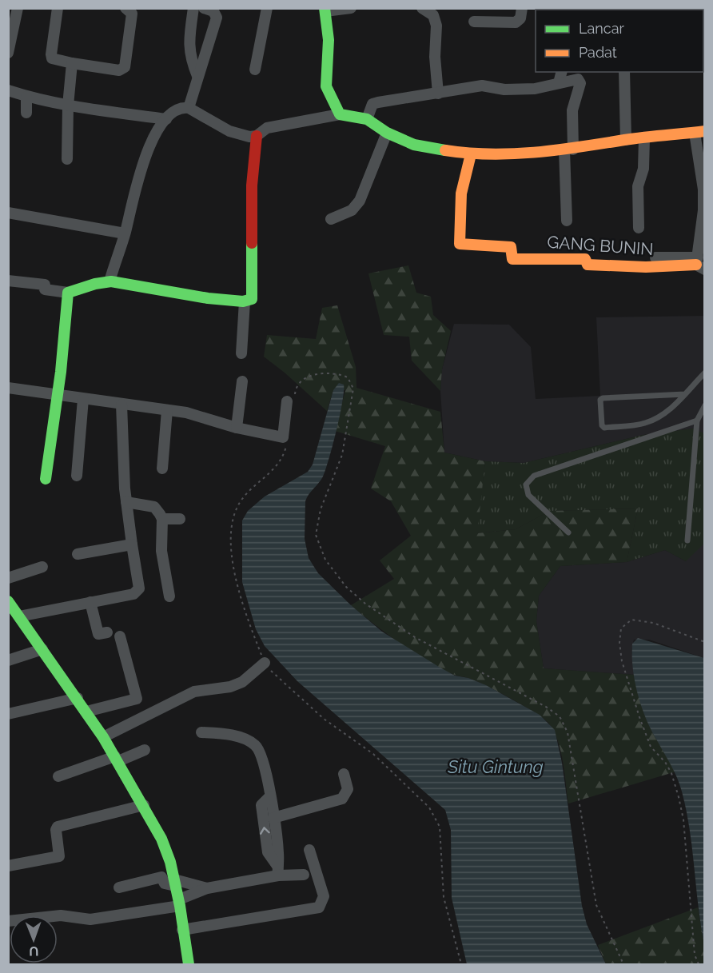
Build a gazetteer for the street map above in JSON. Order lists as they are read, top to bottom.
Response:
{
  "streets": {
    "street": ["GANG BUNIN"]
  },
  "water": ["Situ Gintung"],
  "legend": ["Lancar", "Padat"],
  "north": "bottom"
}
